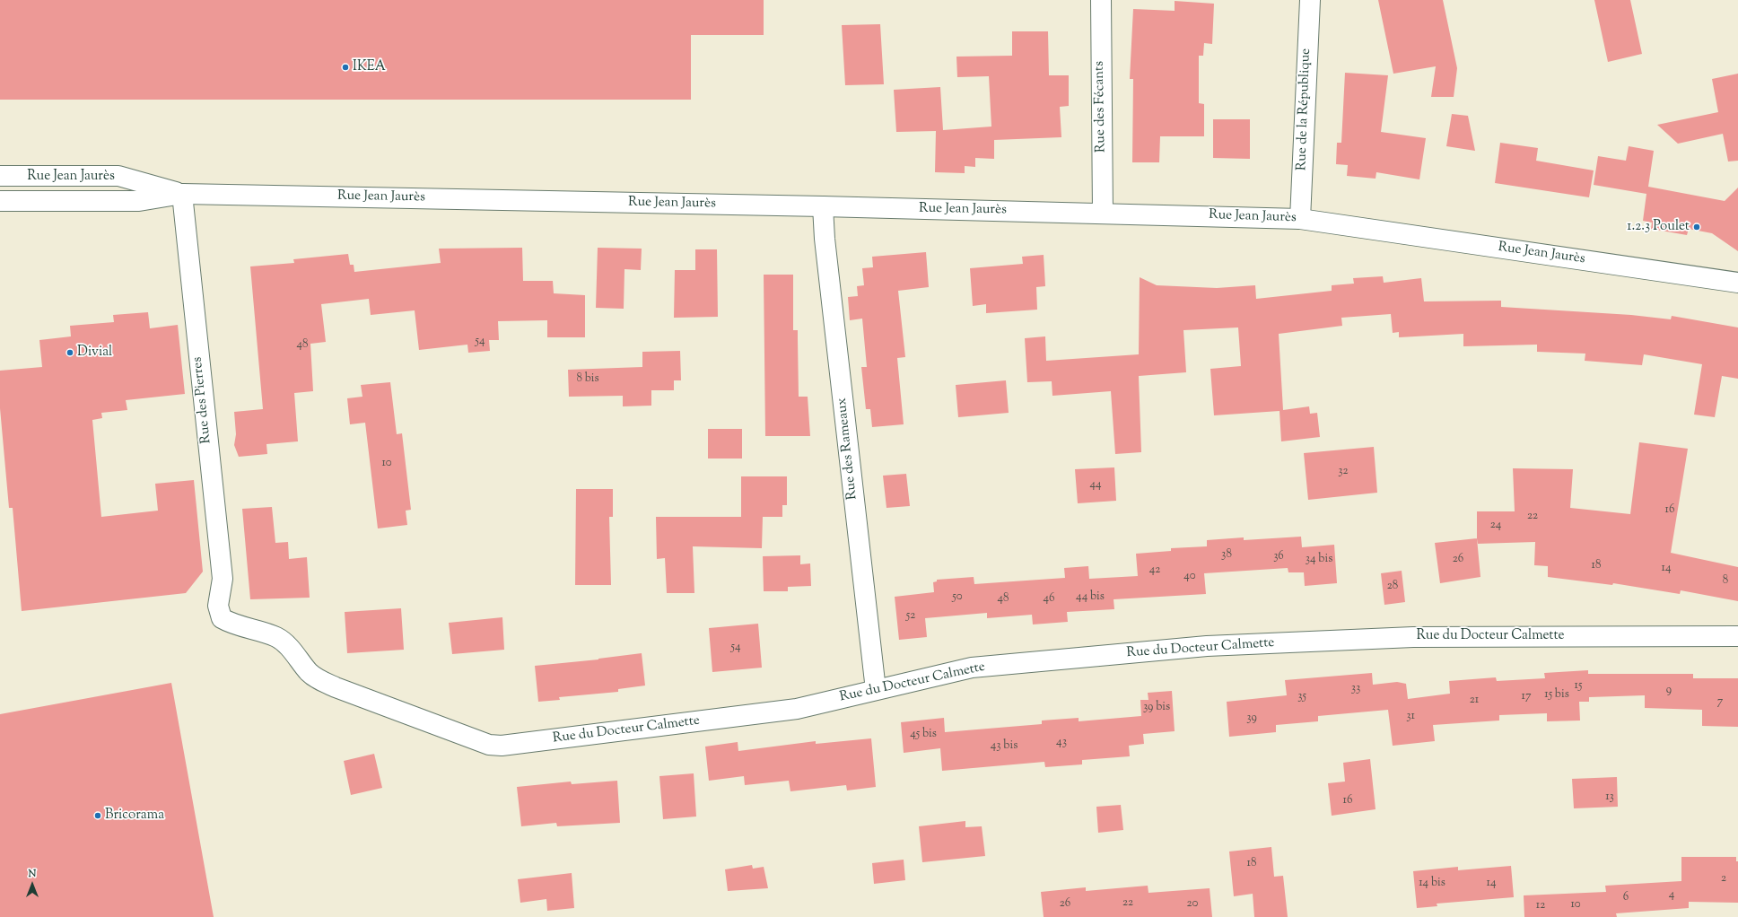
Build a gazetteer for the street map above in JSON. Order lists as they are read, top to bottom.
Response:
{
  "streets": {
    "street": [
      "Rue des Fécants",
      "Rue de la République",
      "Rue Jean Jaurès",
      "Rue des Pierres",
      "Rue des Rameaux",
      "Rue du Docteur Calmette"
    ]
  },
  "crossings": [
    ["Rue des Fécants", "Rue Jean Jaurès"],
    ["Rue de la République", "Rue Jean Jaurès"],
    ["Rue Jean Jaurès", "Rue des Pierres"],
    ["Rue Jean Jaurès", "Rue des Rameaux"],
    ["Rue des Pierres", "Rue du Docteur Calmette"],
    ["Rue des Rameaux", "Rue du Docteur Calmette"]
  ],
  "places": [
    "IKEA",
    "1.2.3 Poulet",
    "Divial",
    "Bricorama"
  ],
  "house_numbers": [
    "54",
    "48",
    "8 bis",
    "10",
    "32",
    "44",
    "16",
    "22",
    "24",
    "38",
    "36",
    "34 bis",
    "26",
    "18",
    "14",
    "42",
    "40",
    "8",
    "28",
    "50",
    "44 bis",
    "48",
    "46",
    "52",
    "54",
    "15",
    "33",
    "9",
    "15 bis",
    "35",
    "17",
    "21",
    "7",
    "39 bis",
    "31",
    "39",
    "45 bis",
    "43",
    "43 bis",
    "13",
    "16",
    "18",
    "2",
    "14 bis",
    "14",
    "4",
    "6",
    "22",
    "26",
    "20",
    "10",
    "12"
  ],
  "north": "top"
}
